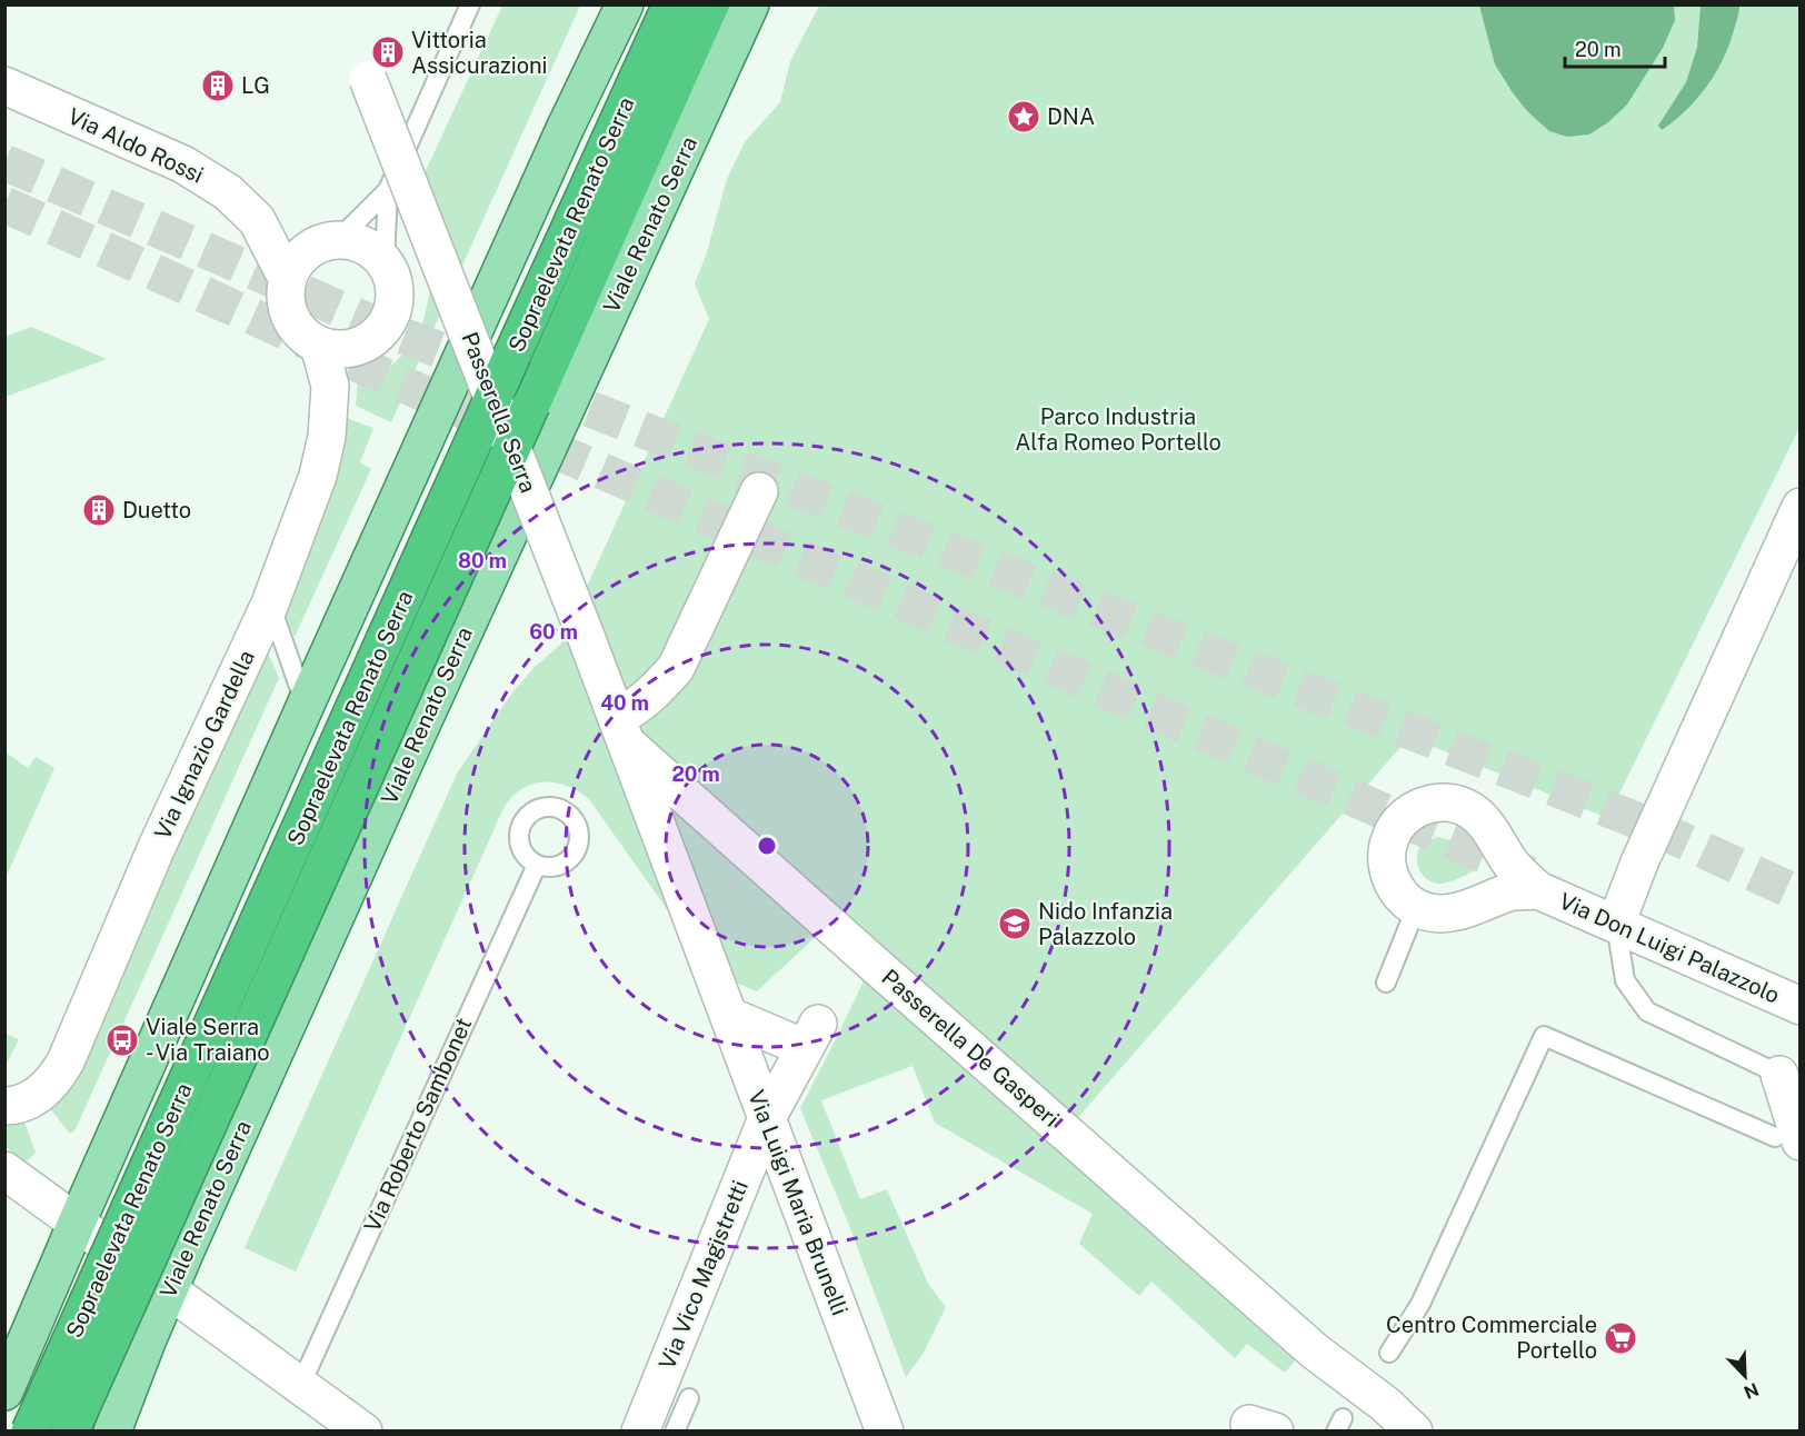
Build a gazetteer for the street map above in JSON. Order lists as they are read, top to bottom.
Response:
{
  "streets": {
    "highway": ["Sopraelevata Renato Serra"],
    "main road": ["Viale Renato Serra"],
    "street": [
      "Via Aldo Rossi",
      "Passerella Serra",
      "Via Ignazio Gardella",
      "Via Don Luigi Palazzolo",
      "Passerella De Gasperi",
      "Via Luigi Maria Brunelli",
      "Via Vico Magistretti"
    ],
    "lane": ["Via Roberto Sambonet"]
  },
  "crossings": [
    ["Via Aldo Rossi", "Via Ignazio Gardella"],
    ["Passerella Serra", "Passerella De Gasperi"],
    ["Passerella Serra", "Via Luigi Maria Brunelli"],
    ["Via Luigi Maria Brunelli", "Via Vico Magistretti"]
  ],
  "parks": ["Parco Industria Alfa Romeo Portello"],
  "places": {
    "building": ["Vittoria Assicurazioni", "LG", "Duetto"],
    "place": ["DNA"],
    "school or university": ["Nido Infanzia Palazzolo"],
    "bus stop": ["Viale Serra - Via Traiano"],
    "supermarket": ["Centro Commerciale Portello"]
  },
  "scale_bar": "20 m",
  "north": "bottom right",
  "rings": [
    "80 m",
    "60 m",
    "40 m",
    "20 m"
  ]
}
